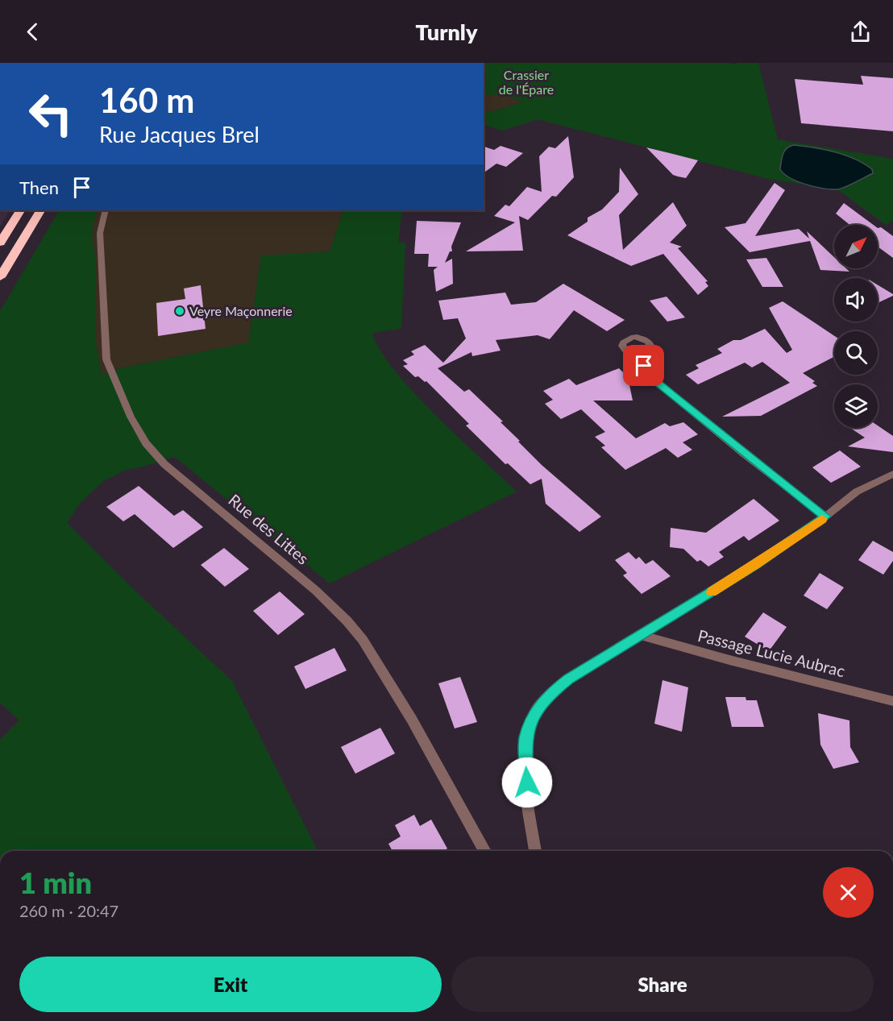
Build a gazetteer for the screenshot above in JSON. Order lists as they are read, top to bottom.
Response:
{
  "streets": {
    "street": ["Rue des Littes", "Passage Lucie Aubrac"]
  },
  "parks": ["Crassier de l'Épare"],
  "places": ["Veyre Maçonnerie"],
  "north": "top right",
  "page": {
    "header": "Turnly",
    "turn": ["160 m", "Rue Jacques Brel"],
    "then": "Then",
    "heading": ["1 min", "260 m · 20:47"],
    "buttons": ["Exit", "Share"]
  }
}
